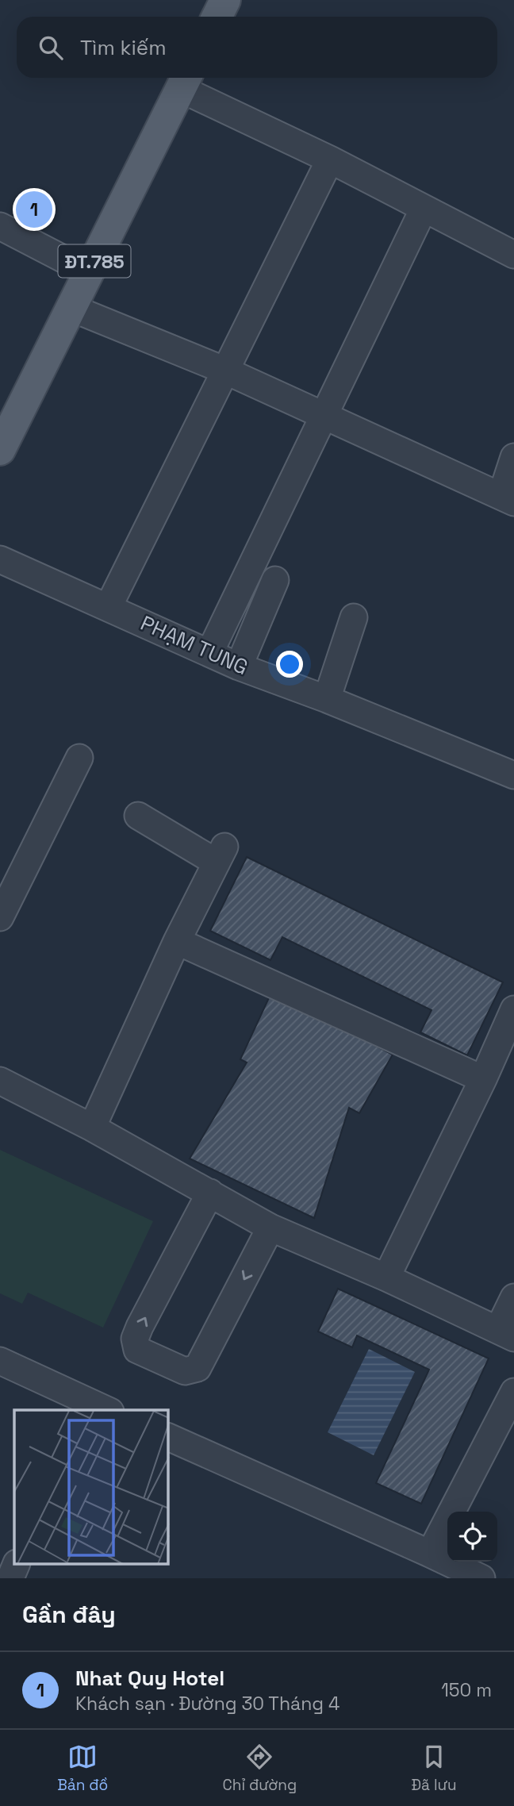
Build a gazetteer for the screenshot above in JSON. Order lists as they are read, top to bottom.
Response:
{
  "streets": {
    "main road": ["ĐT.785"],
    "street": ["PHẠM TUNG"]
  },
  "page": {
    "search": "Tìm kiếm",
    "pins": "1",
    "heading": "Gần đây",
    "list": [
      {
        "mark": "1",
        "name": "Nhat Quy Hotel",
        "note": "Khách sạn · Đường 30 Tháng 4",
        "value": "150 m"
      }
    ],
    "nav": ["Bản đồ", "Chỉ đường", "Đã lưu"]
  }
}
